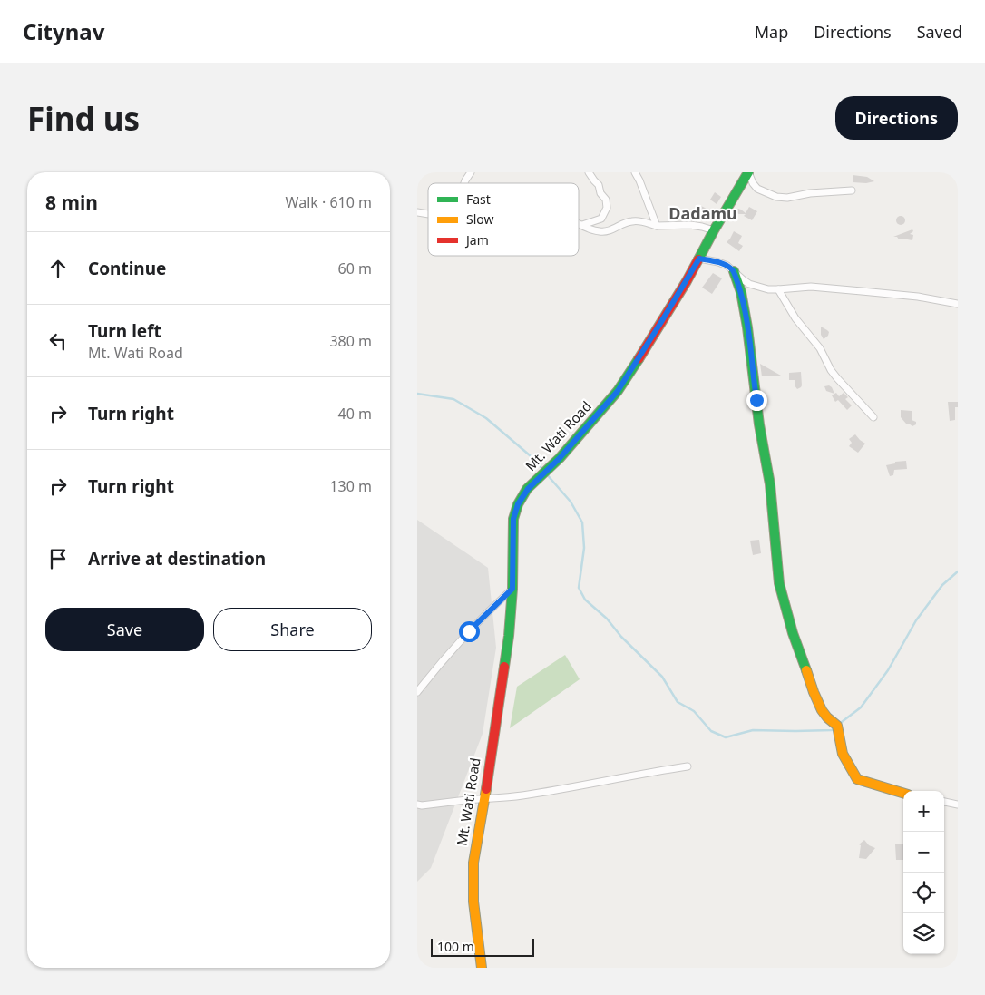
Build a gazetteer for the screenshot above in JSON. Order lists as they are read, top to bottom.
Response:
{
  "streets": {
    "street": ["Mt. Wati Road"]
  },
  "districts": ["Dadamu"],
  "legend": ["Fast", "Slow", "Jam"],
  "scale_bar": "100 m",
  "page": {
    "header": "Citynav",
    "nav": ["Map", "Directions", "Saved"],
    "buttons": [
      "Directions",
      ["Save", "Share"]
    ],
    "title": "Find us",
    "heading": ["8 min", "Walk · 610 m"],
    "list": [
      ["Continue", "60 m"],
      ["Turn left", "Mt. Wati Road", "380 m"],
      ["Turn right", "40 m"],
      ["Turn right", "130 m"],
      "Arrive at destination"
    ],
    "map_buttons": ["+", "−"],
    "scale": "100 m"
  }
}
